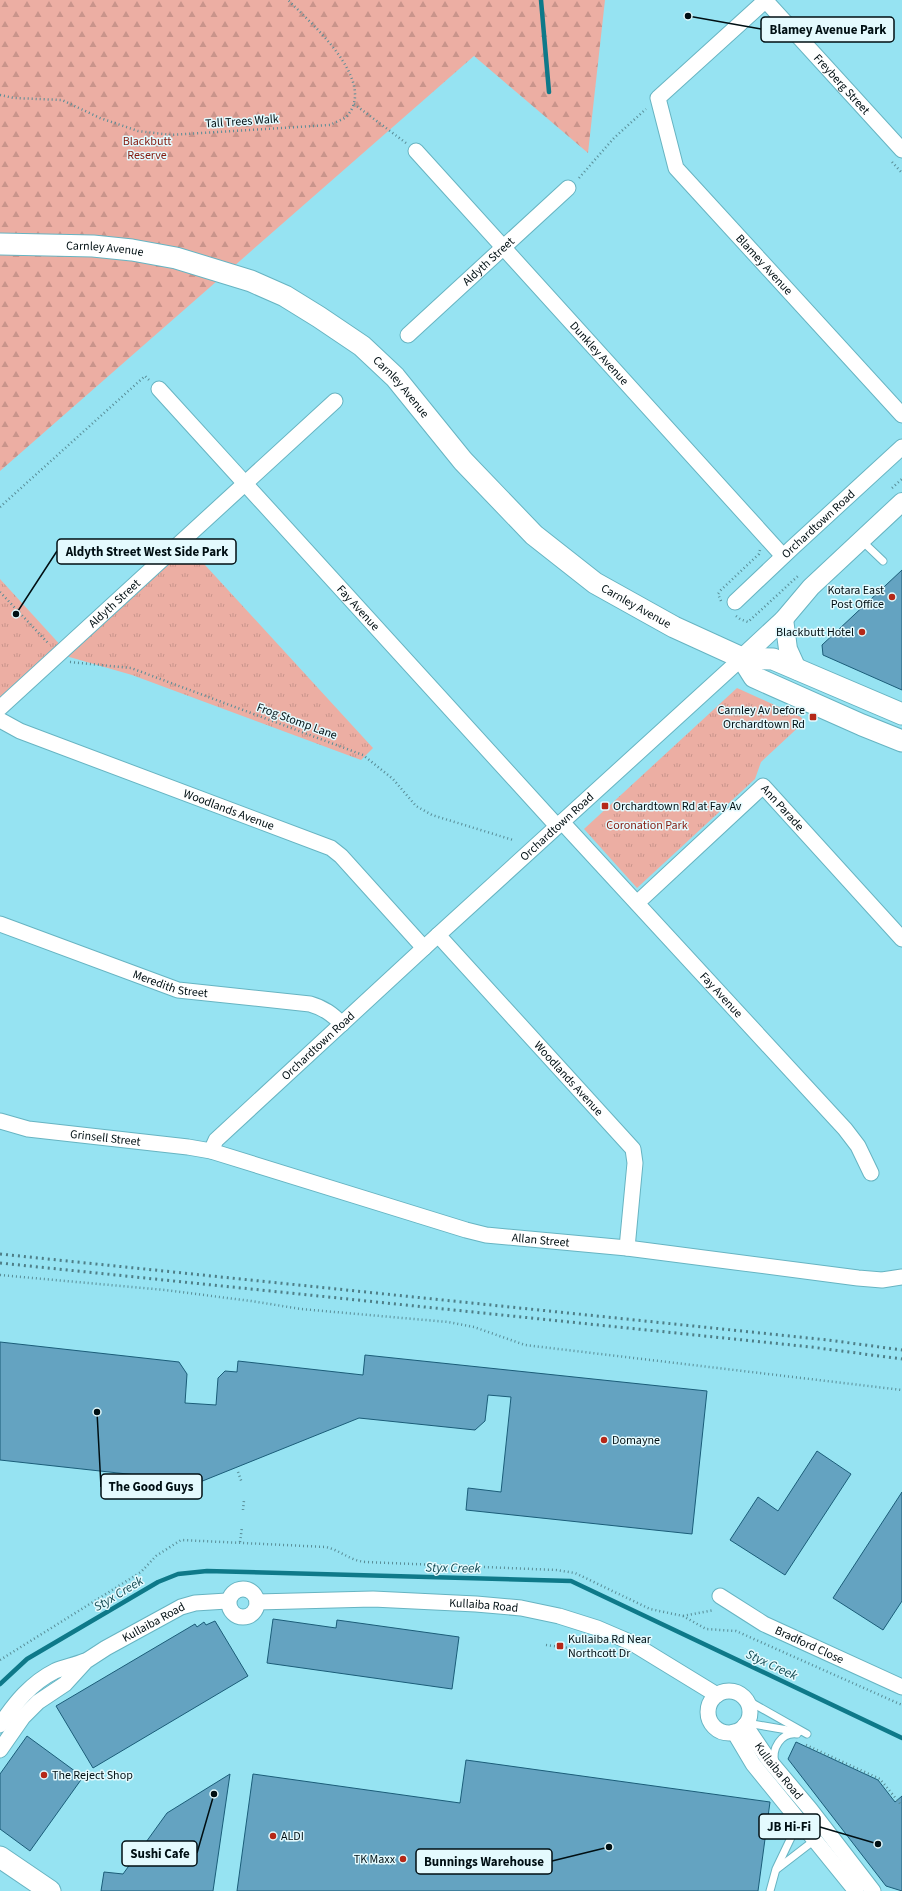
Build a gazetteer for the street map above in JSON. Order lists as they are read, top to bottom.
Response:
{
  "streets": {
    "main road": ["Carnley Avenue"],
    "street": [
      "Freyberg Street",
      "Aldyth Street",
      "Blamey Avenue",
      "Dunkley Avenue",
      "Orchardtown Road",
      "Fay Avenue",
      "Woodlands Avenue",
      "Ann Parade",
      "Meredith Street",
      "Grinsell Street",
      "Allan Street",
      "Kullaiba Road",
      "Bradford Close"
    ],
    "path": ["Tall Trees Walk", "Frog Stomp Lane"]
  },
  "crossings": [
    ["Carnley Avenue", "Orchardtown Road"],
    ["Aldyth Street", "Dunkley Avenue"],
    ["Aldyth Street", "Fay Avenue"],
    ["Aldyth Street", "Frog Stomp Lane"],
    ["Dunkley Avenue", "Orchardtown Road"],
    ["Orchardtown Road", "Fay Avenue"],
    ["Orchardtown Road", "Woodlands Avenue"],
    ["Orchardtown Road", "Meredith Street"],
    ["Orchardtown Road", "Grinsell Street"],
    ["Orchardtown Road", "Allan Street"],
    ["Fay Avenue", "Ann Parade"],
    ["Woodlands Avenue", "Allan Street"],
    ["Grinsell Street", "Allan Street"]
  ],
  "water": ["Styx Creek"],
  "parks": ["Blackbutt Reserve", "Coronation Park"],
  "places": {
    "other": [
      "Blamey Avenue Park",
      "Kotara East Post Office",
      "Aldyth Street West Side Park",
      "Blackbutt Hotel",
      "The Good Guys",
      "Domayne",
      "The Reject Shop",
      "Sushi Cafe",
      "ALDI",
      "JB Hi-Fi",
      "Bunnings Warehouse",
      "TK Maxx"
    ],
    "transit": ["Carnley Av before Orchardtown Rd", "Orchardtown Rd at Fay Av", "Kullaiba Rd Near Northcott Dr"]
  }
}
